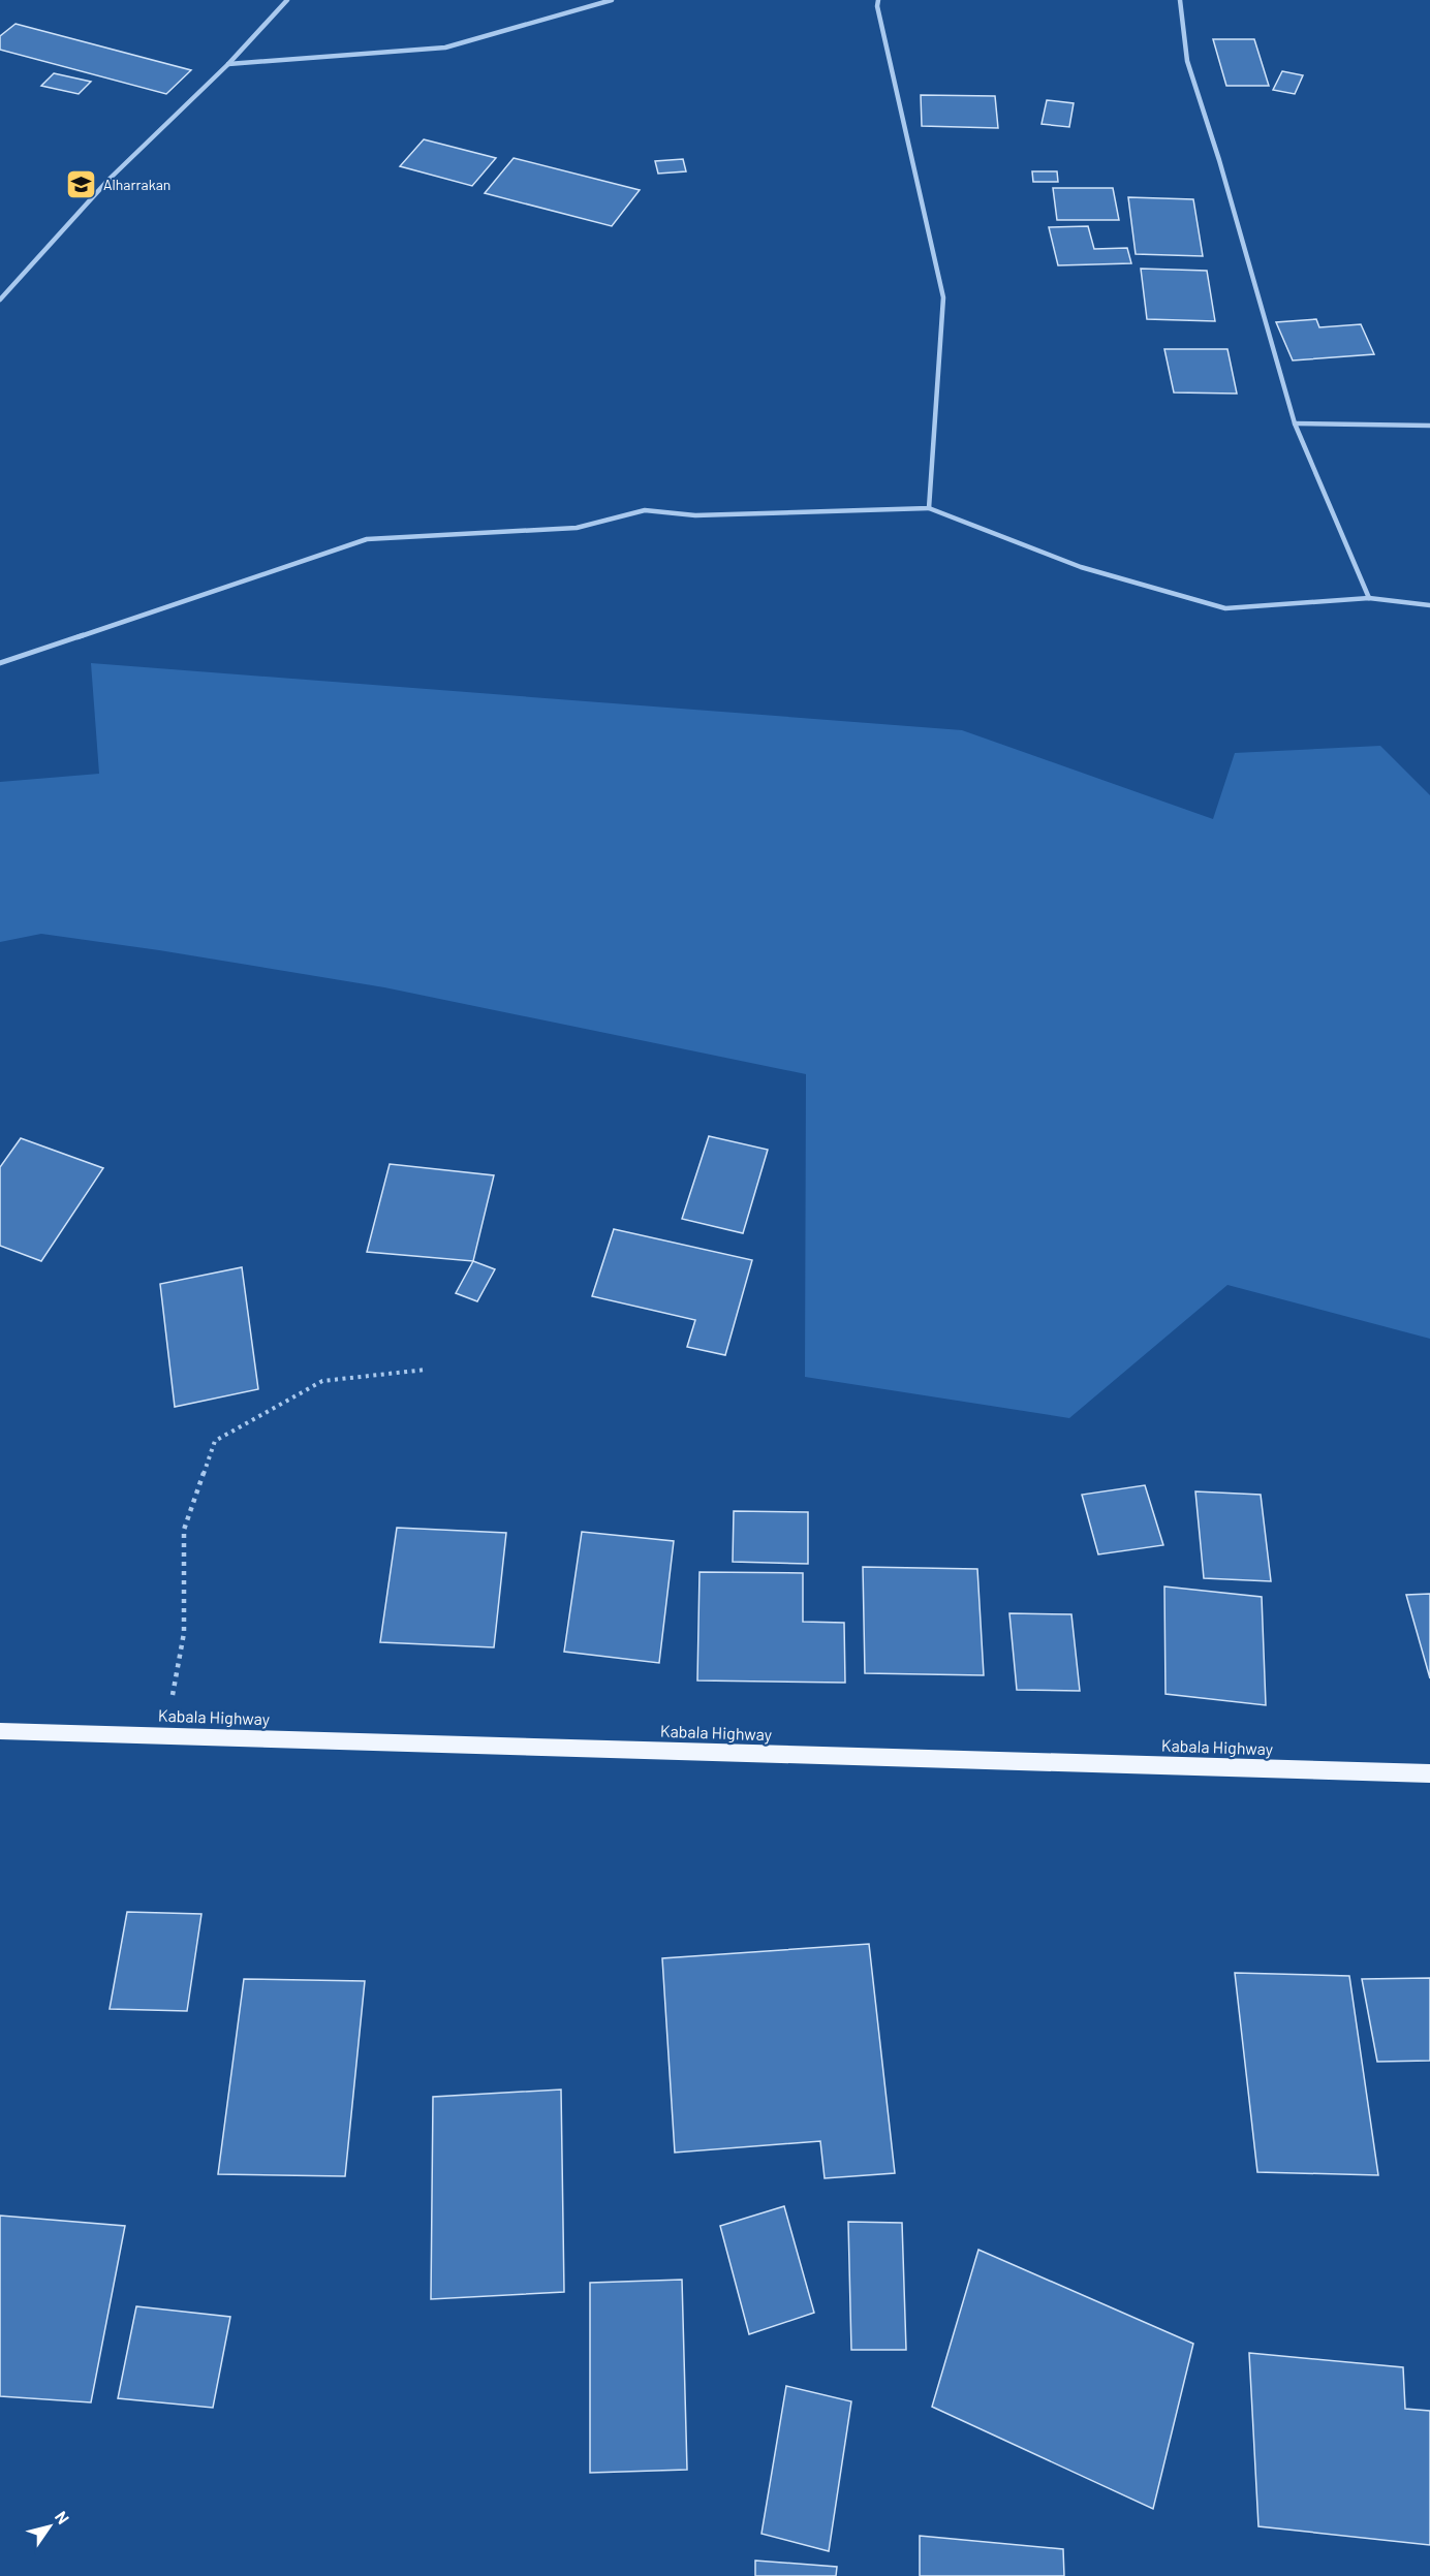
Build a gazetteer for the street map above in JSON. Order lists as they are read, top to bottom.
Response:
{
  "streets": {
    "main road": ["Kabala Highway"]
  },
  "places": {
    "school or university": ["Alharrakan"]
  },
  "north": "top right"
}
